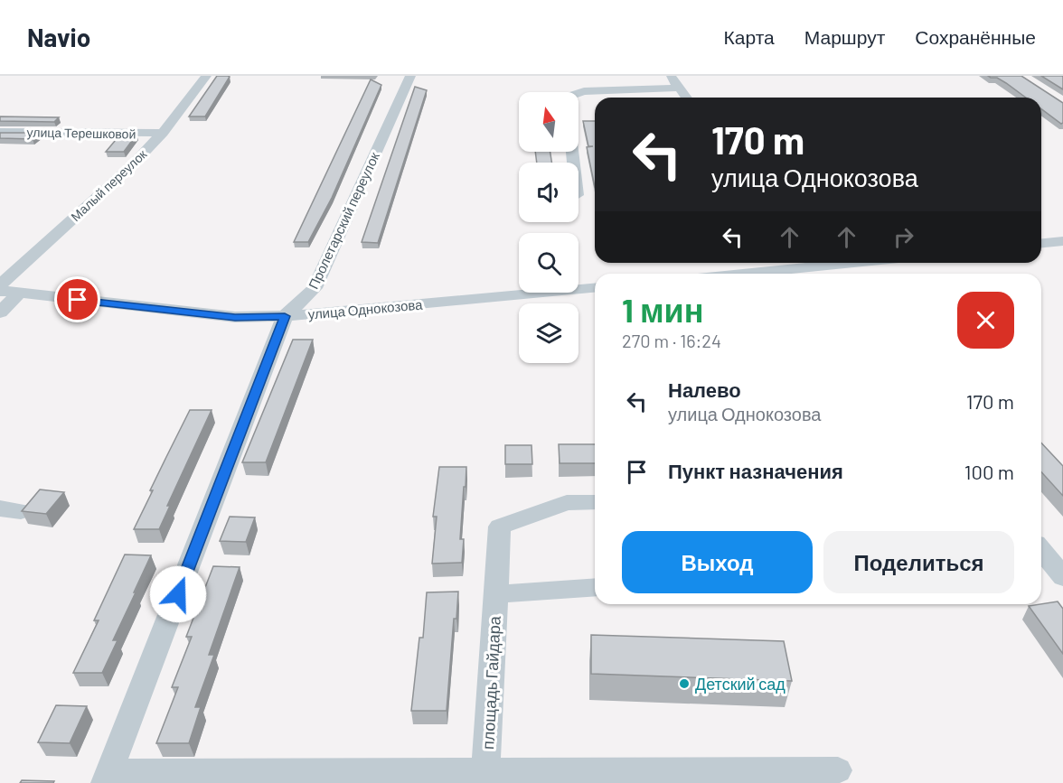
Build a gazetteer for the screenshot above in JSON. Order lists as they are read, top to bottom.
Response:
{
  "streets": {
    "street": [
      "улица Терешковой",
      "Малый переулок",
      "Пролетарский переулок",
      "улица Однокозова",
      "площадь Гайдара"
    ]
  },
  "crossings": [
    ["улица Терешковой", "Малый переулок"],
    ["Пролетарский переулок", "улица Однокозова"]
  ],
  "places": ["Детский сад"],
  "north": "top",
  "page": {
    "header": "Navio",
    "nav": ["Карта", "Маршрут", "Сохранённые"],
    "turn": ["170 m", "улица Однокозова"],
    "heading": ["1 мин", "270 m · 16:24"],
    "list": [
      {
        "name": "Налево",
        "note": "улица Однокозова",
        "value": "170 m"
      },
      {
        "name": "Пункт назначения",
        "value": "100 m"
      }
    ],
    "buttons": ["Выход", "Поделиться"]
  }
}
